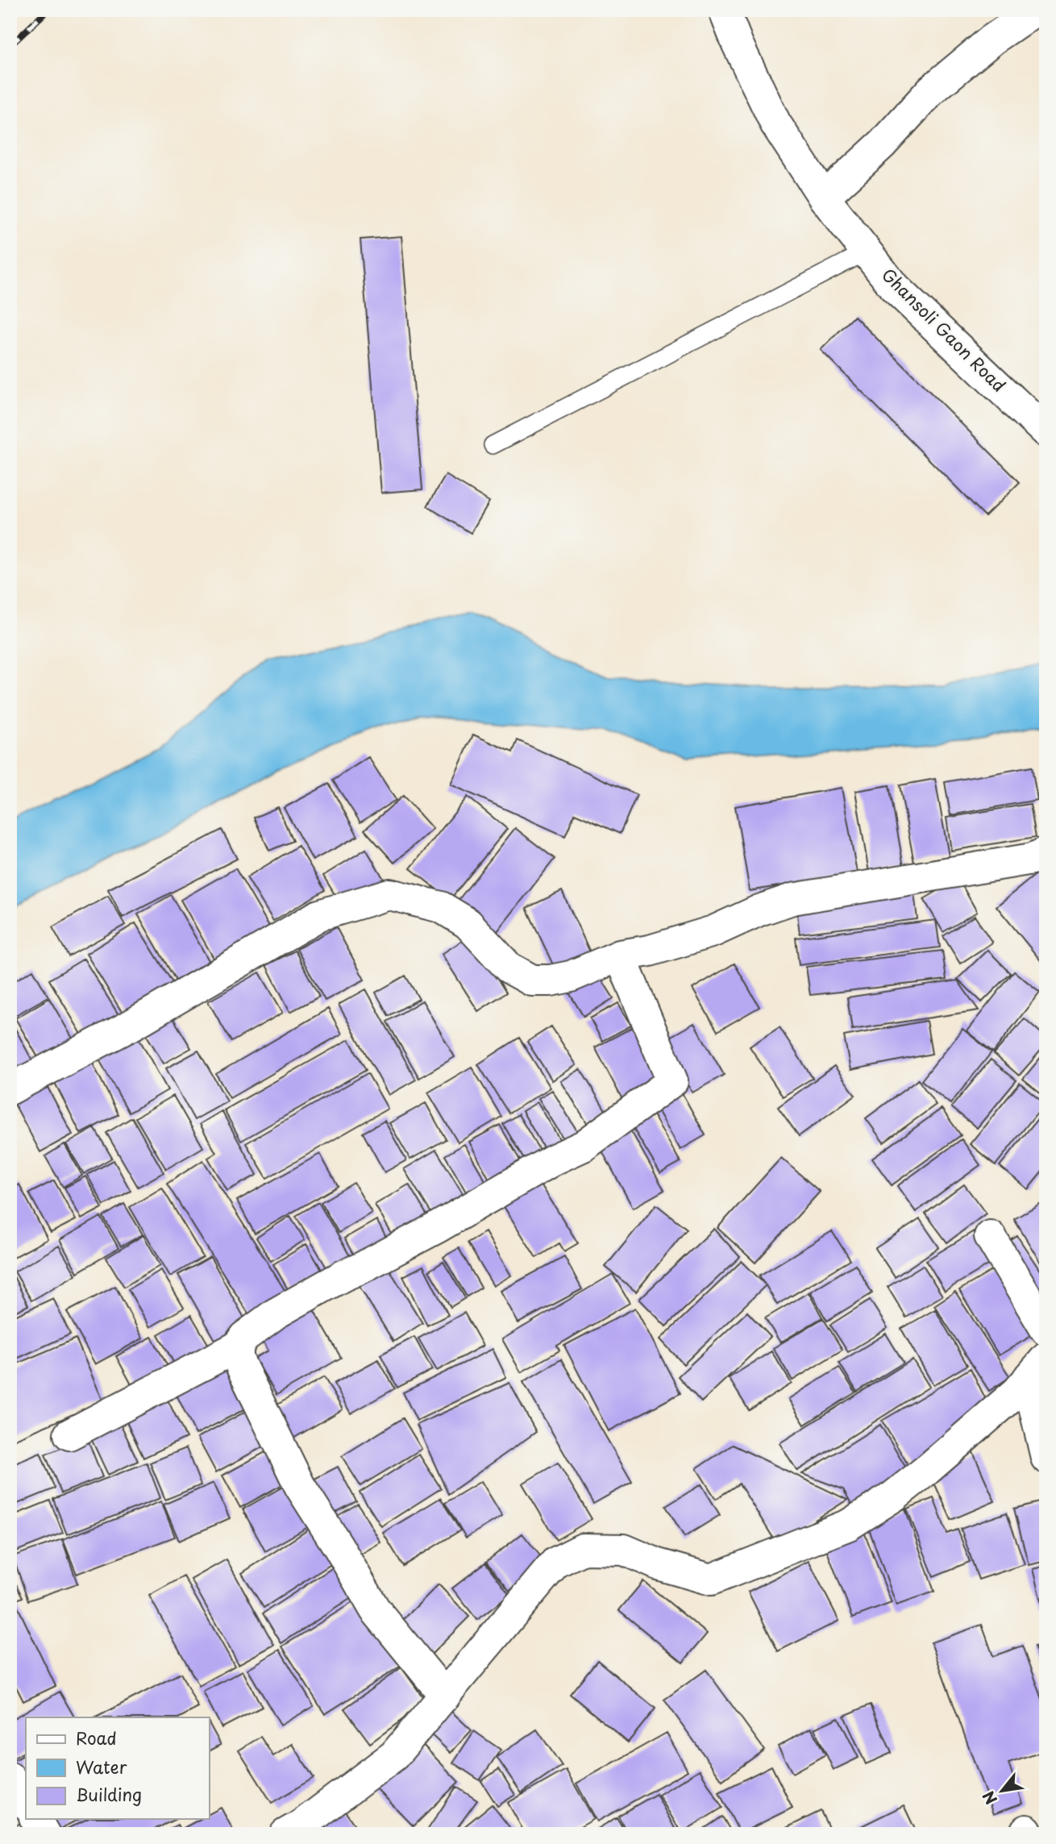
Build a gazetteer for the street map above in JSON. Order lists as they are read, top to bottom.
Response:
{
  "streets": {
    "street": ["Ghansoli Gaon Road"]
  },
  "legend": ["Road", "Water", "Building"],
  "north": "bottom left"
}
